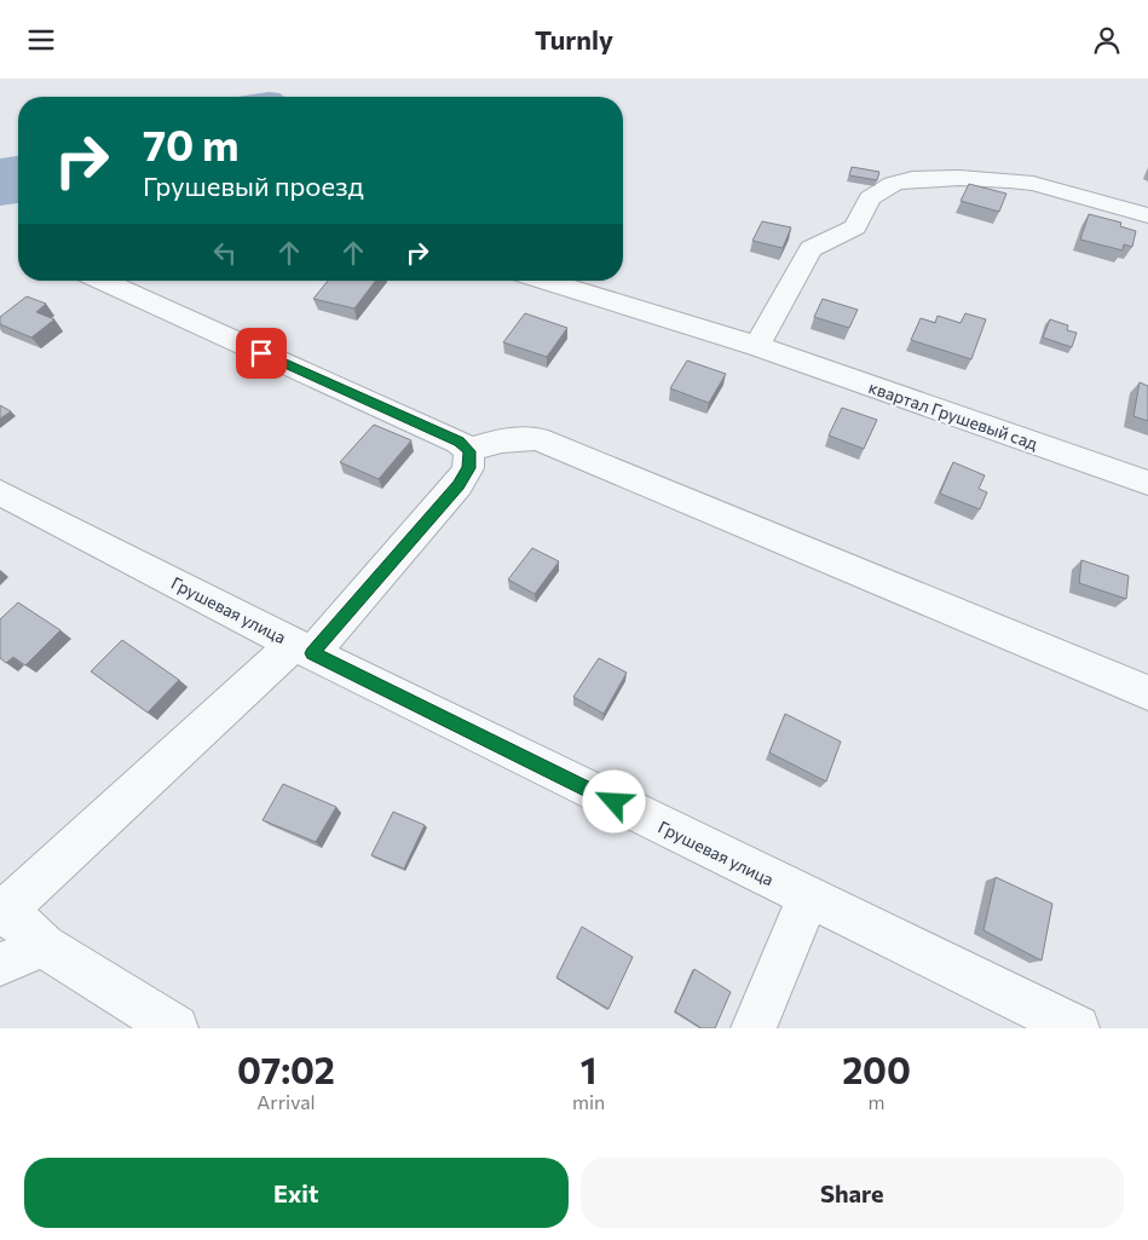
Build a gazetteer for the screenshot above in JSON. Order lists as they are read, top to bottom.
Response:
{
  "streets": {
    "lane": ["квартал Грушевый сад", "Грушевая улица"]
  },
  "page": {
    "header": "Turnly",
    "turn": ["70 m", "Грушевый проезд"],
    "eta": [
      "07:02",
      "Arrival",
      "1",
      "min",
      "200",
      "m"
    ],
    "buttons": ["Exit", "Share"]
  }
}
